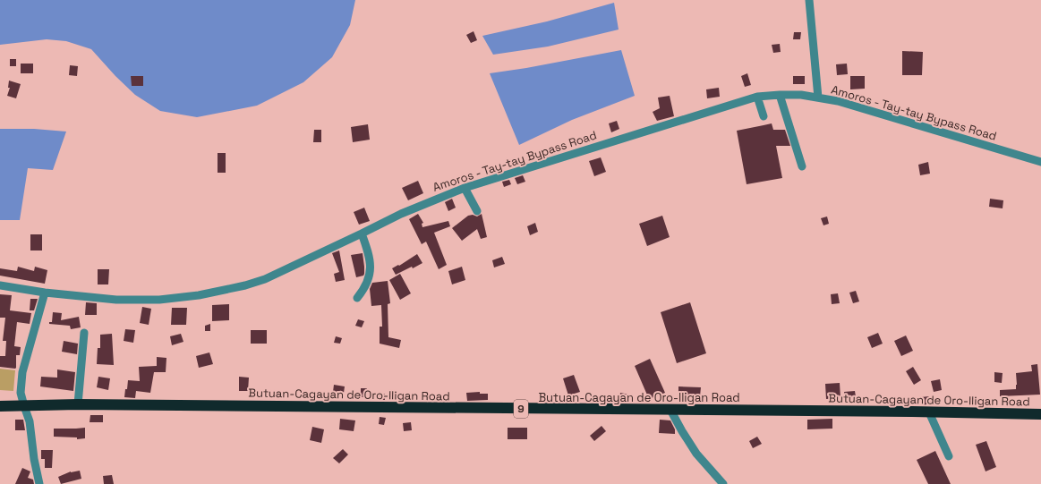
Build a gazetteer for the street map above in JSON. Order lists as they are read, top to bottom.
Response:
{
  "streets": {
    "highway": ["Butuan-Cagayan de Oro-Iligan Road", "9"],
    "street": ["Amoros - Tay-tay Bypass Road"]
  }
}
